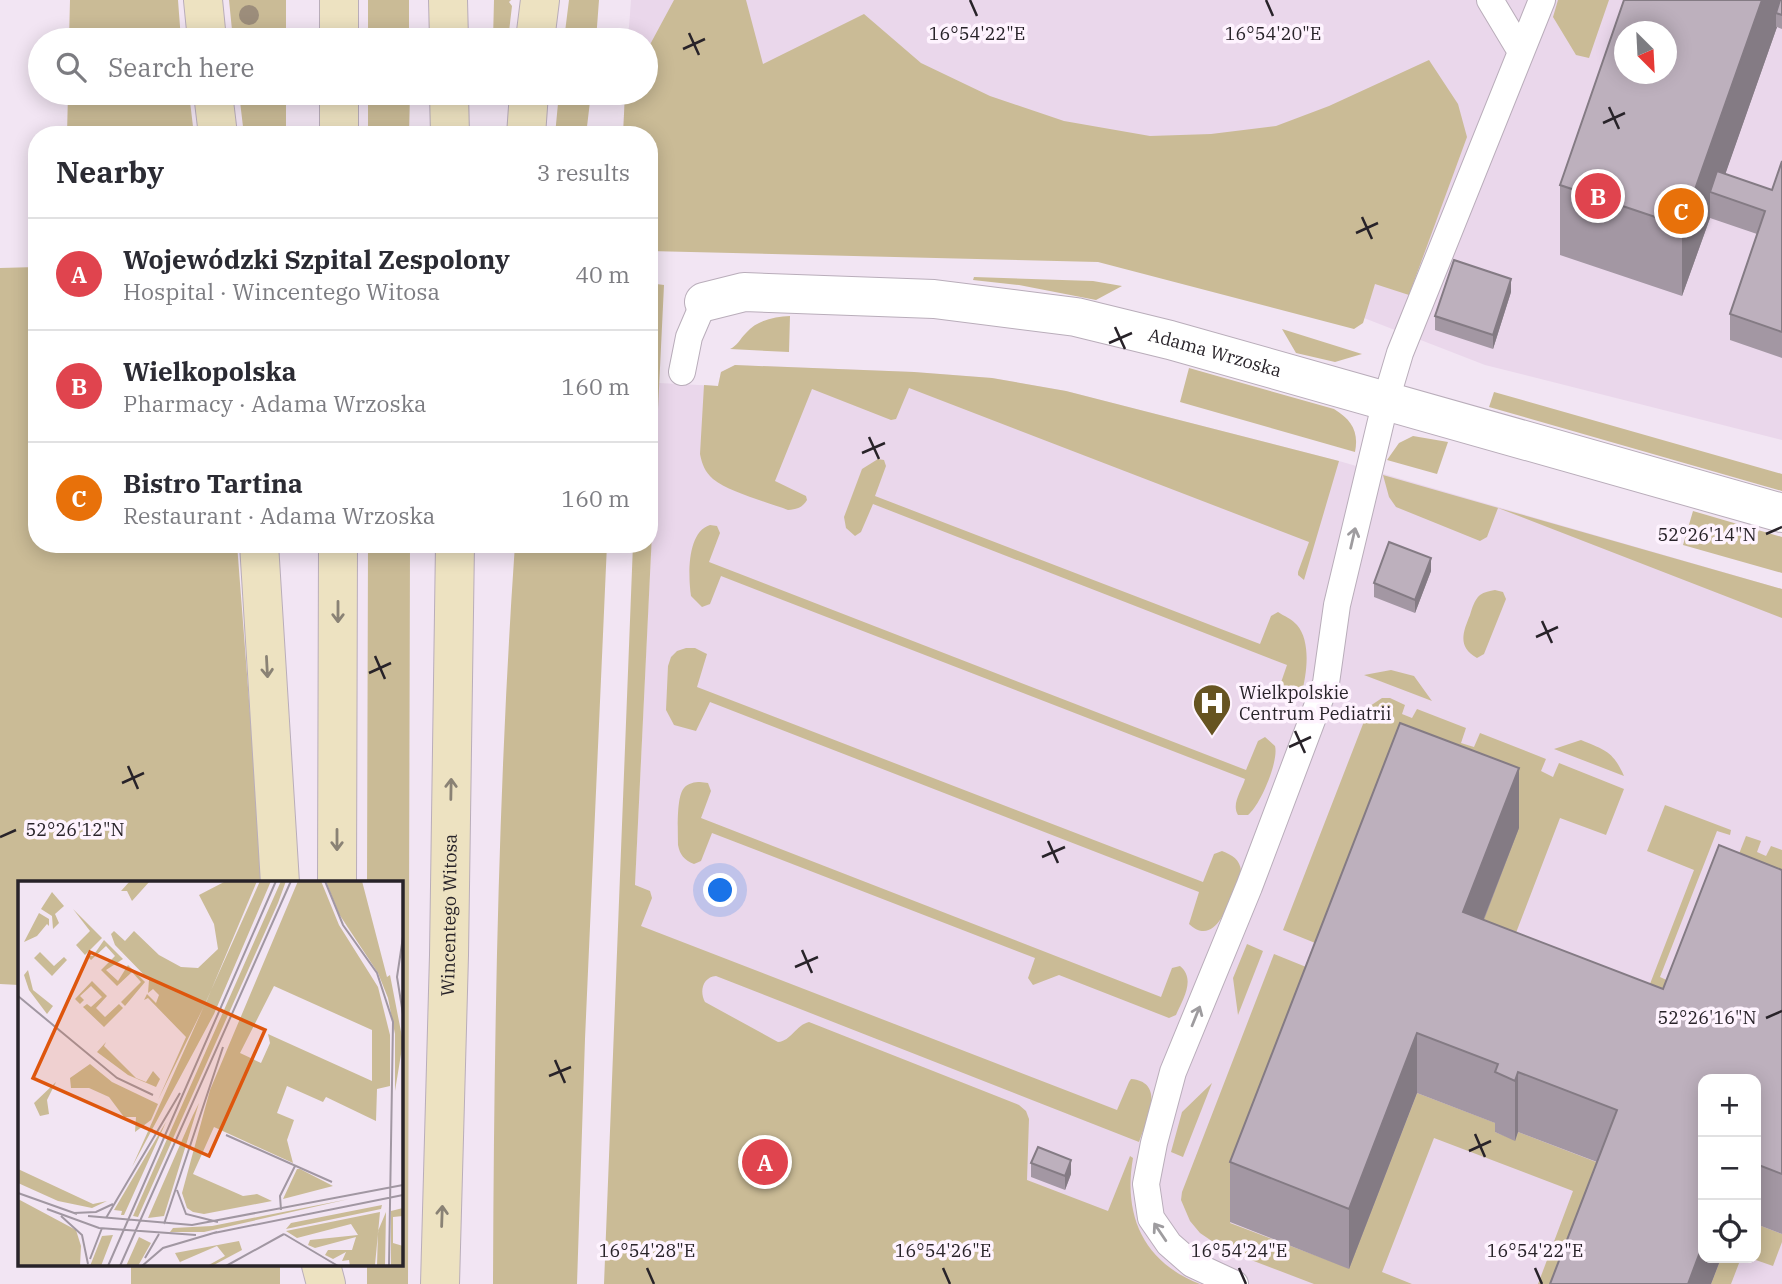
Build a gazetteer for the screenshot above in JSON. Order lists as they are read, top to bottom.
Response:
{
  "streets": {
    "main road": ["Wincentego Witosa"],
    "street": ["Adama Wrzoska"]
  },
  "places": {
    "hospital": ["Wielkpolskie Centrum Pediatrii"]
  },
  "north": "bottom right",
  "page": {
    "search": "Search here",
    "heading": ["Nearby", "3 results"],
    "pins": ["B", "C", "A"],
    "list": [
      {
        "mark": "A",
        "name": "Wojewódzki Szpital Zespolony",
        "note": "Hospital · Wincentego Witosa",
        "value": "40 m"
      },
      {
        "mark": "B",
        "name": "Wielkopolska",
        "note": "Pharmacy · Adama Wrzoska",
        "value": "160 m"
      },
      {
        "mark": "C",
        "name": "Bistro Tartina",
        "note": "Restaurant · Adama Wrzoska",
        "value": "160 m"
      }
    ],
    "map_buttons": ["+", "−"]
  },
  "coordinates": [
    "16°54'22\"E",
    "16°54'20\"E",
    "52°26'14\"N",
    "52°26'12\"N",
    "52°26'16\"N",
    "16°54'28\"E",
    "16°54'26\"E",
    "16°54'24\"E"
  ]
}
